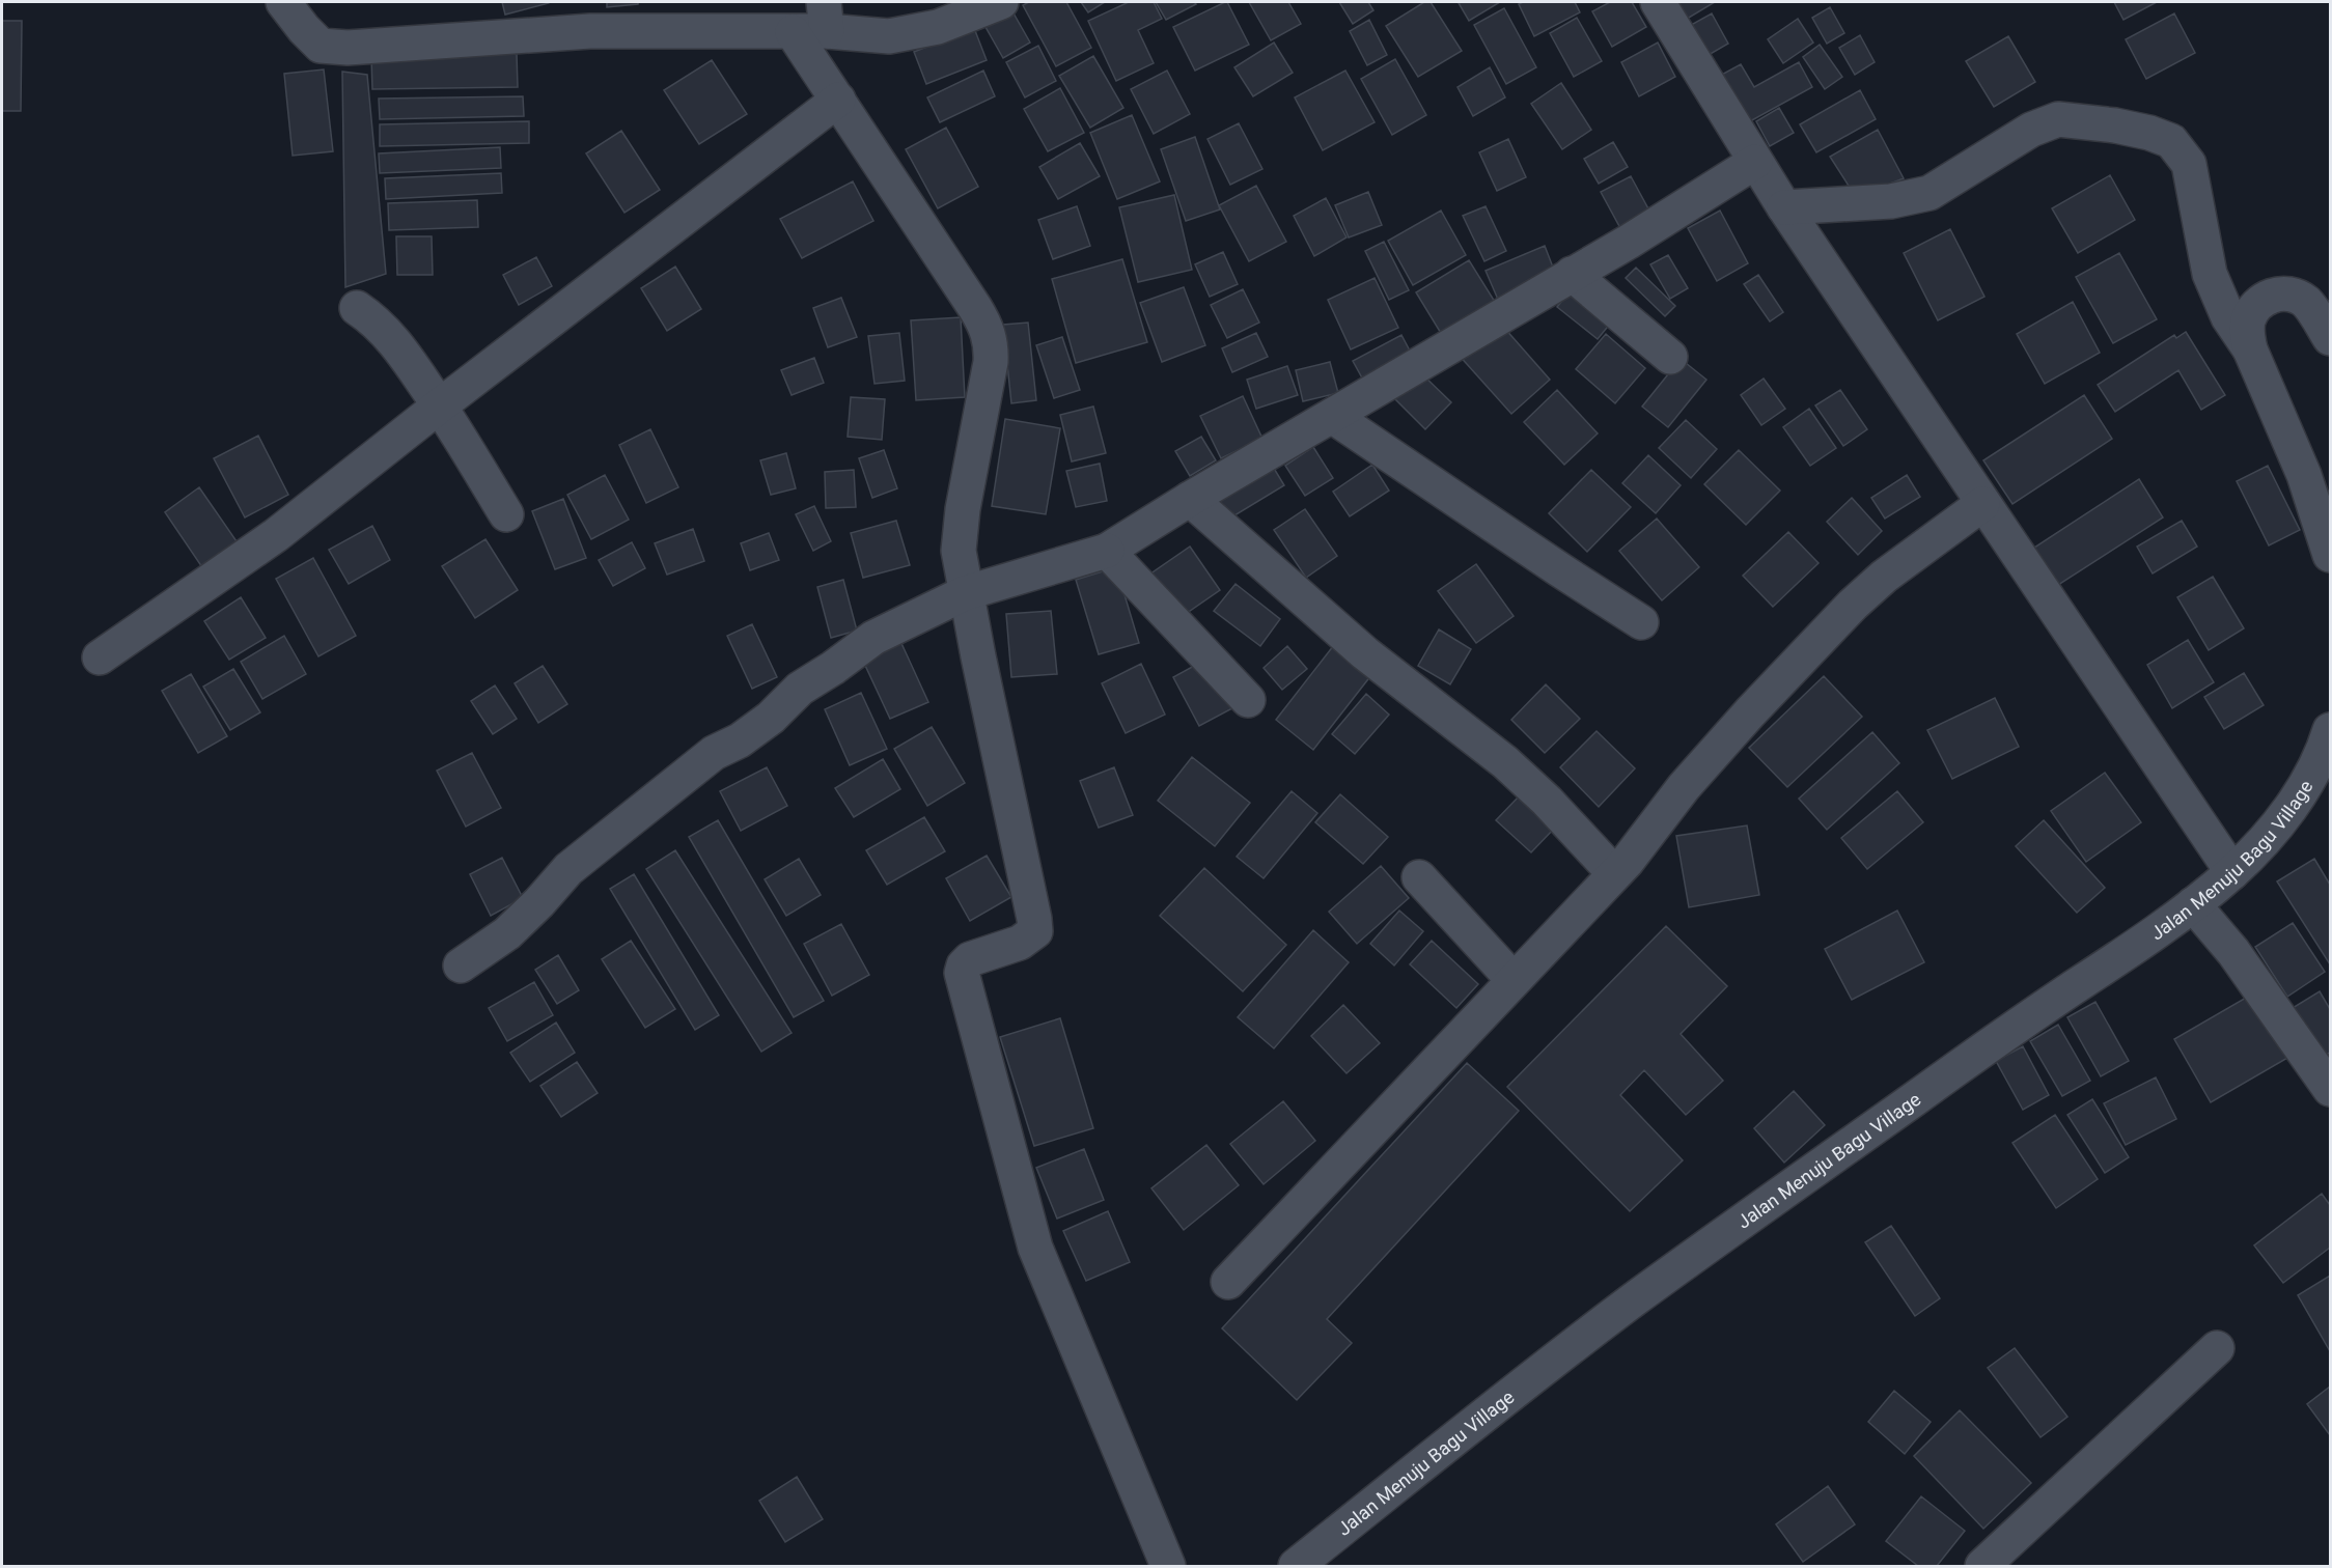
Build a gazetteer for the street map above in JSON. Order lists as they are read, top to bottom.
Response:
{
  "streets": {
    "street": ["Jalan Menuju Bagu Village"]
  }
}
